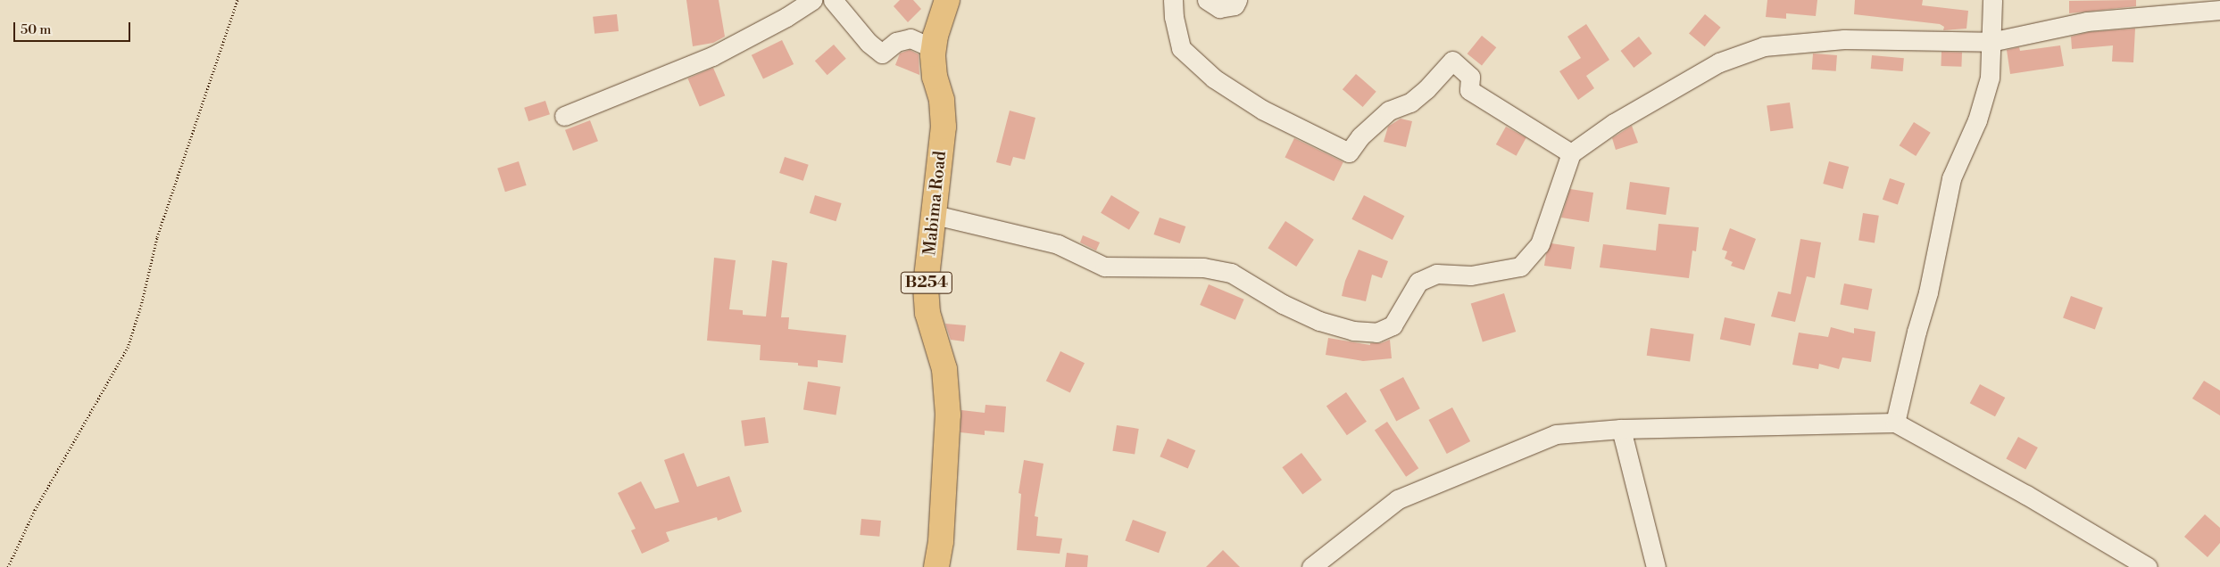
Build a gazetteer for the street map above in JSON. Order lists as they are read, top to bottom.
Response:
{
  "streets": {
    "main road": ["Mabima Road", "B254"]
  },
  "scale_bar": "50 m"
}
